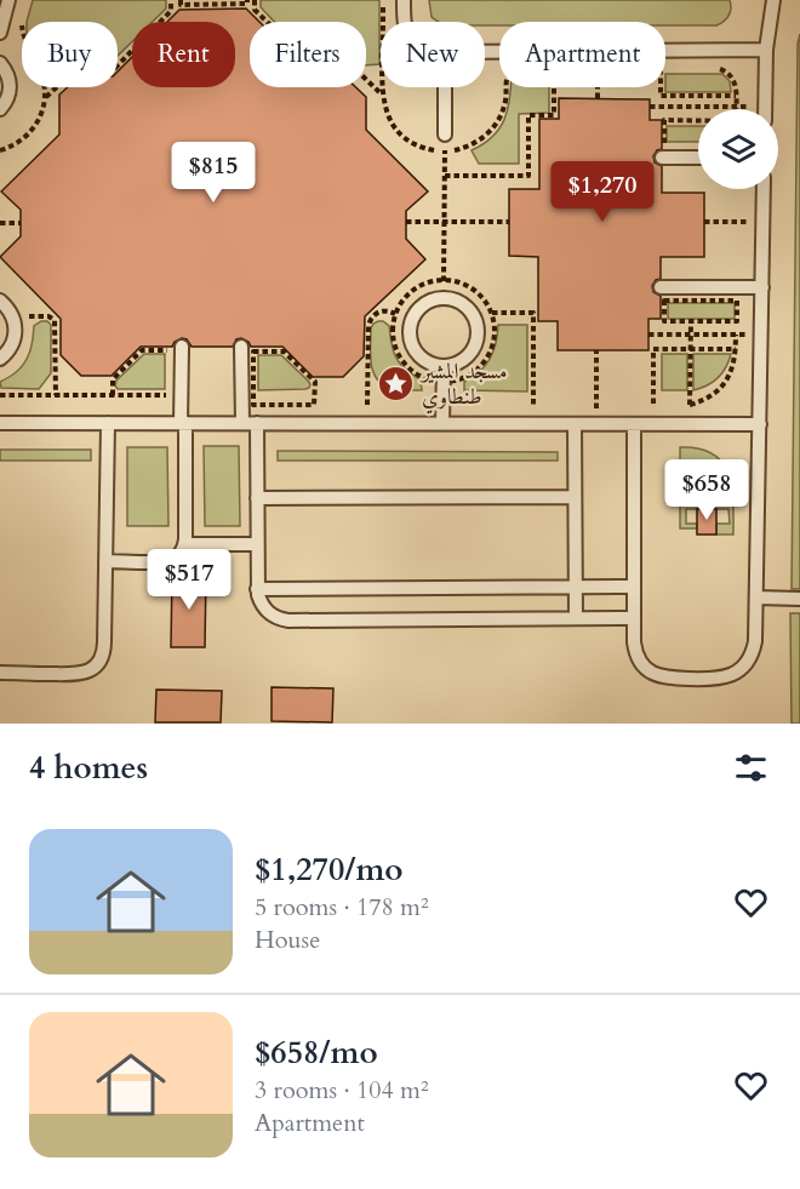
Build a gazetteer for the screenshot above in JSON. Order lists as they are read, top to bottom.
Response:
{
  "places": {
    "place": ["مسجد المشير طنطاوي"]
  },
  "page": {
    "chip": [
      "Buy",
      "Rent",
      "Filters",
      "New",
      "Apartment"
    ],
    "price": [
      "$815",
      "$1,270",
      "$658",
      "$517"
    ],
    "heading": "4 homes",
    "list": [
      {
        "name": "$1,270/mo",
        "note": "5 rooms · 178 m² · House"
      },
      {
        "name": "$658/mo",
        "note": "3 rooms · 104 m² · Apartment"
      }
    ]
  }
}
